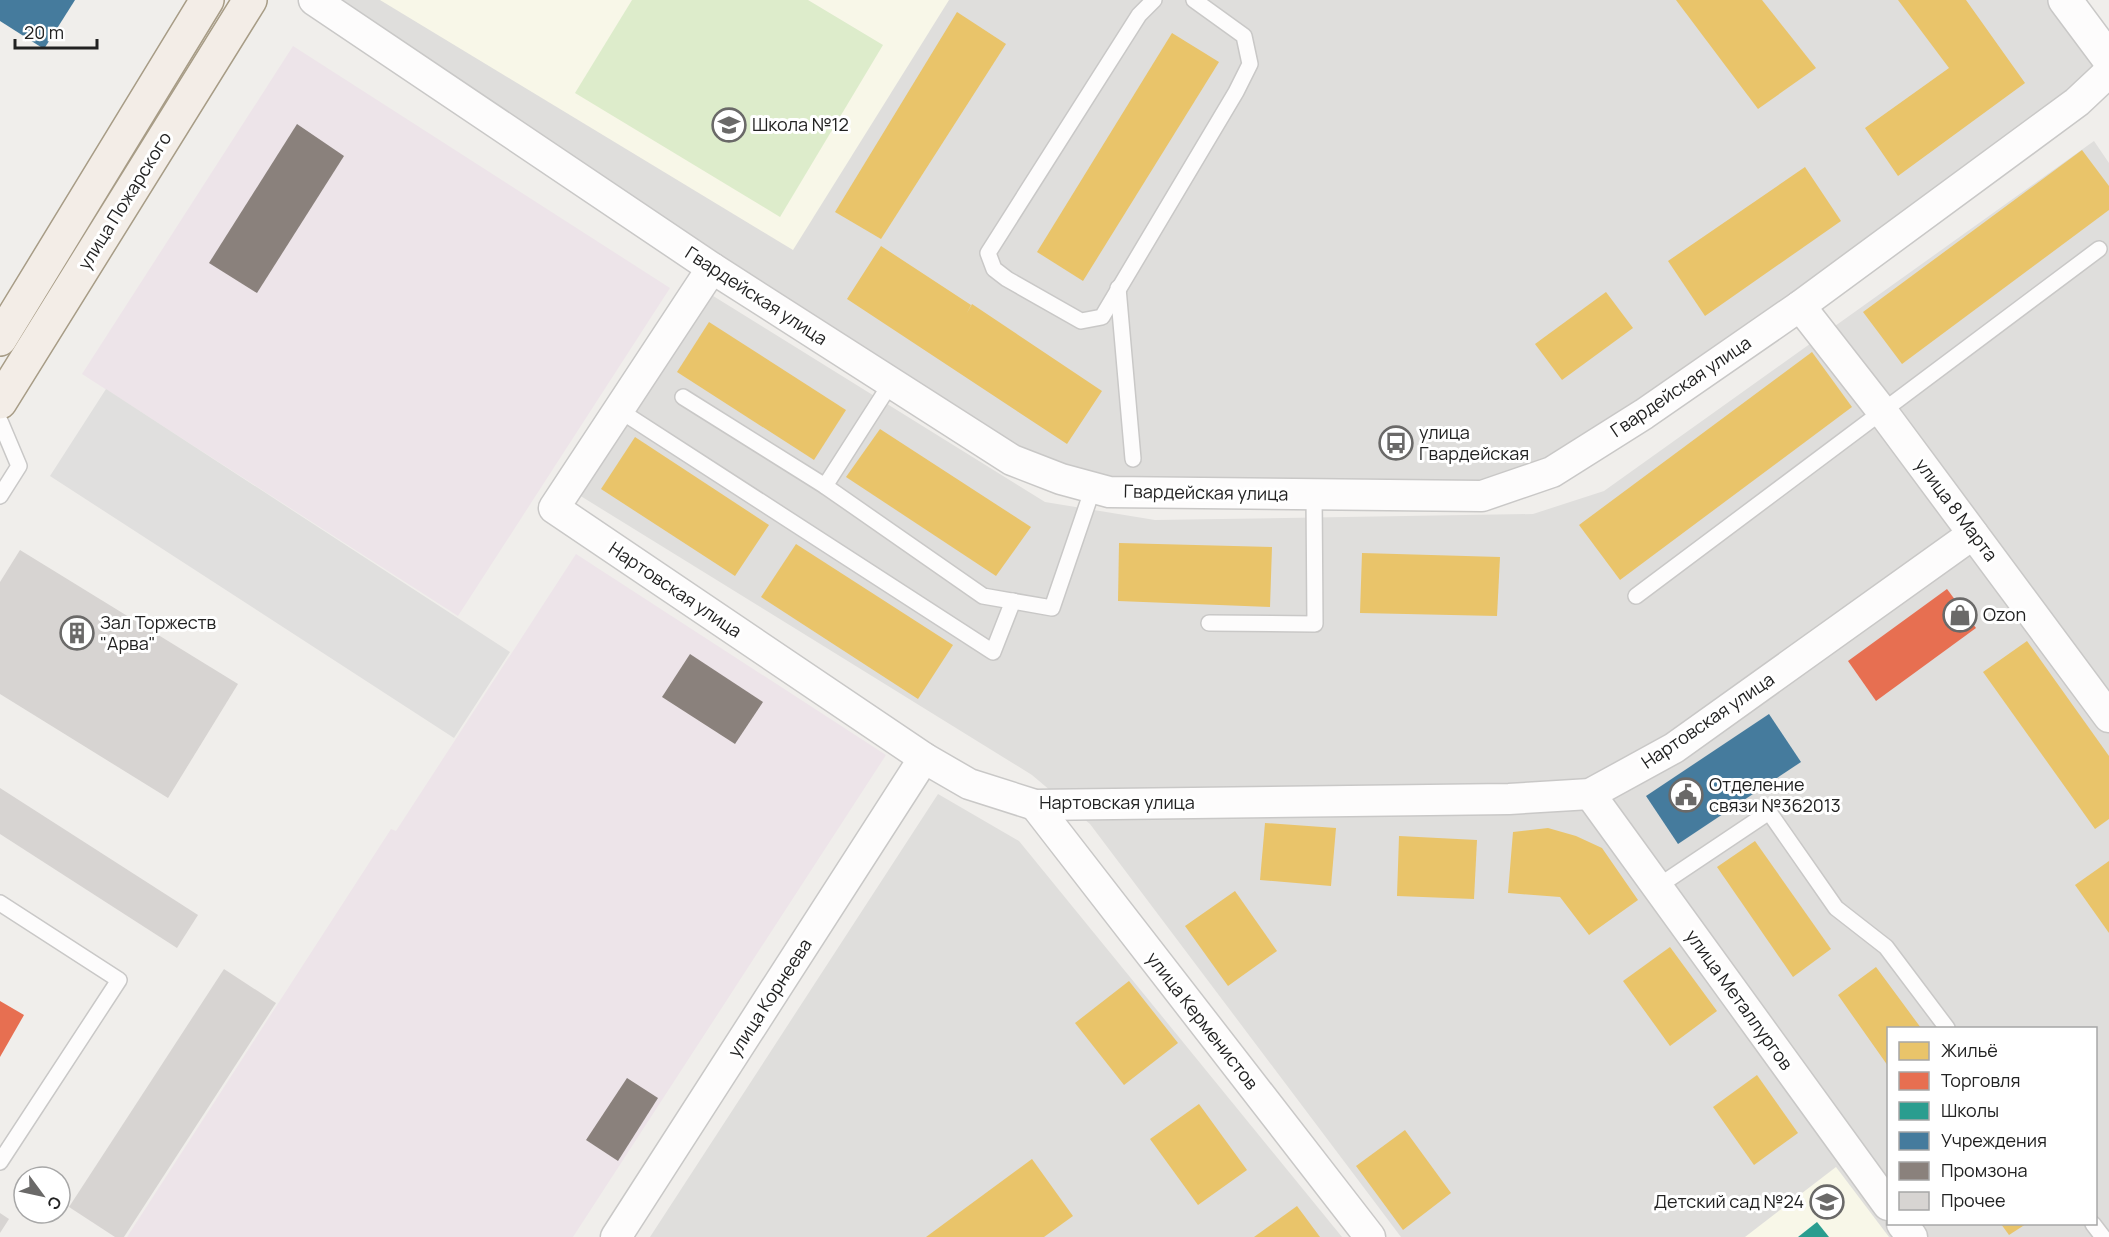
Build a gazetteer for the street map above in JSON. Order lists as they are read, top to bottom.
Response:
{
  "streets": {
    "main road": ["улица Пожарского"],
    "street": [
      "Гвардейская улица",
      "улица 8 Марта",
      "Нартовская улица",
      "улица Корнеева",
      "улица Металлургов",
      "улица Керменистов"
    ]
  },
  "crossings": [
    ["Гвардейская улица", "улица 8 Марта"],
    ["Гвардейская улица", "Нартовская улица"],
    ["улица 8 Марта", "Нартовская улица"],
    ["Нартовская улица", "улица Корнеева"],
    ["Нартовская улица", "улица Металлургов"],
    ["Нартовская улица", "улица Керменистов"]
  ],
  "places": {
    "school or university": ["Школа №12", "Детский сад №24"],
    "bus stop": ["улица Гвардейская"],
    "shop": ["Ozon"],
    "building": ["Зал Торжеств \"Арва\""],
    "public building": ["Отделение связи №362013"]
  },
  "legend": [
    "Жильё",
    "Торговля",
    "Школы",
    "Учреждения",
    "Промзона",
    "Прочее"
  ],
  "scale_bar": "20 m",
  "north": "bottom right"
}
